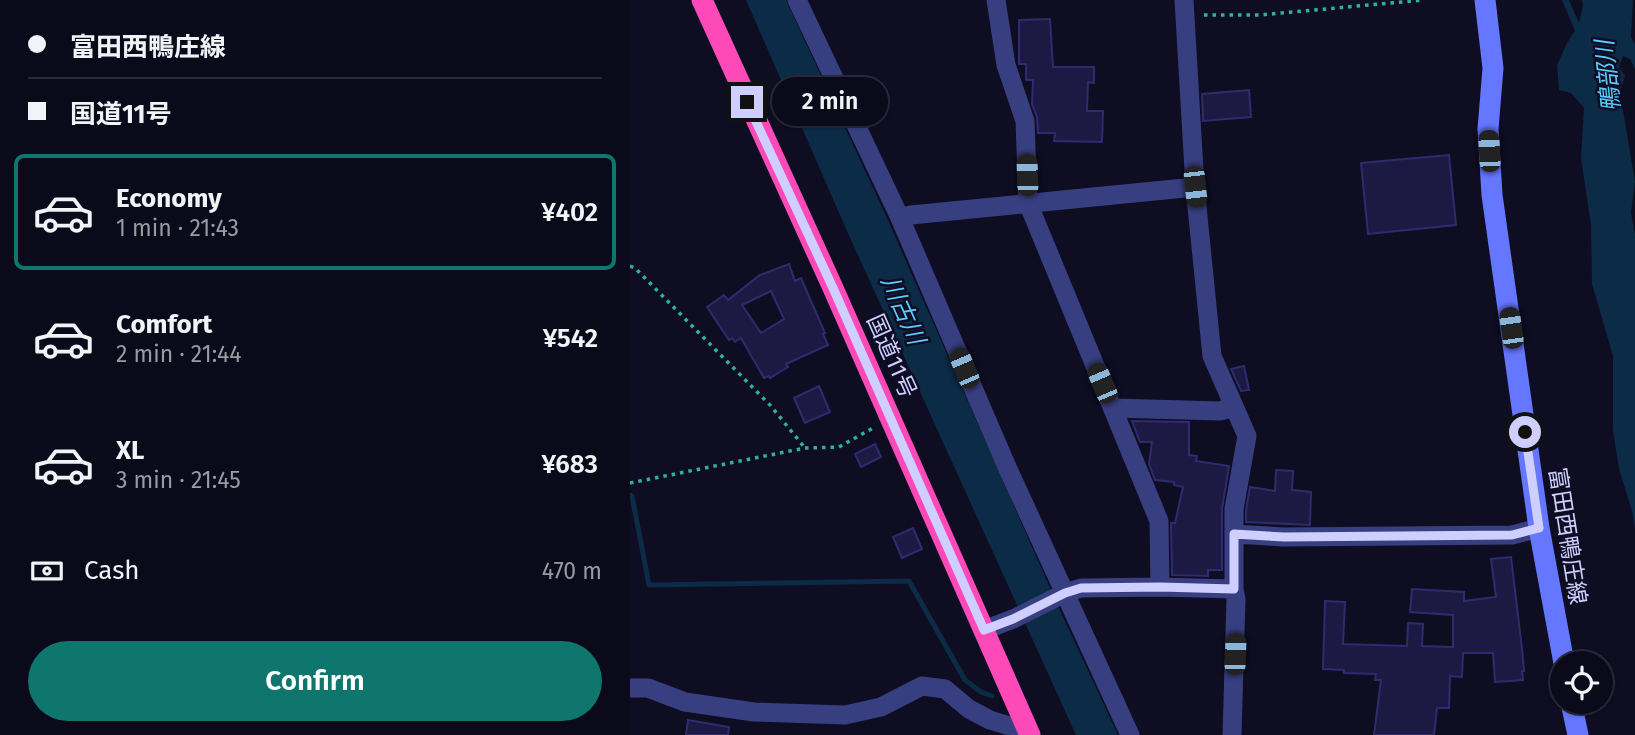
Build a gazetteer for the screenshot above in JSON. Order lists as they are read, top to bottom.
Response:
{
  "streets": {
    "highway": ["国道11号"],
    "main road": ["富田西鴨庄線"]
  },
  "water": ["鴨部川", "川古川"],
  "page": {
    "banner": ["富田西鴨庄線", "国道11号"],
    "bubble": "2 min",
    "list": [
      {
        "name": "Economy",
        "note": "1 min · 21:43",
        "value": "¥402"
      },
      {
        "name": "Comfort",
        "note": "2 min · 21:44",
        "value": "¥542"
      },
      {
        "name": "XL",
        "note": "3 min · 21:45",
        "value": "¥683"
      }
    ],
    "pay": ["Cash", "470 m"],
    "buttons": "Confirm"
  }
}
